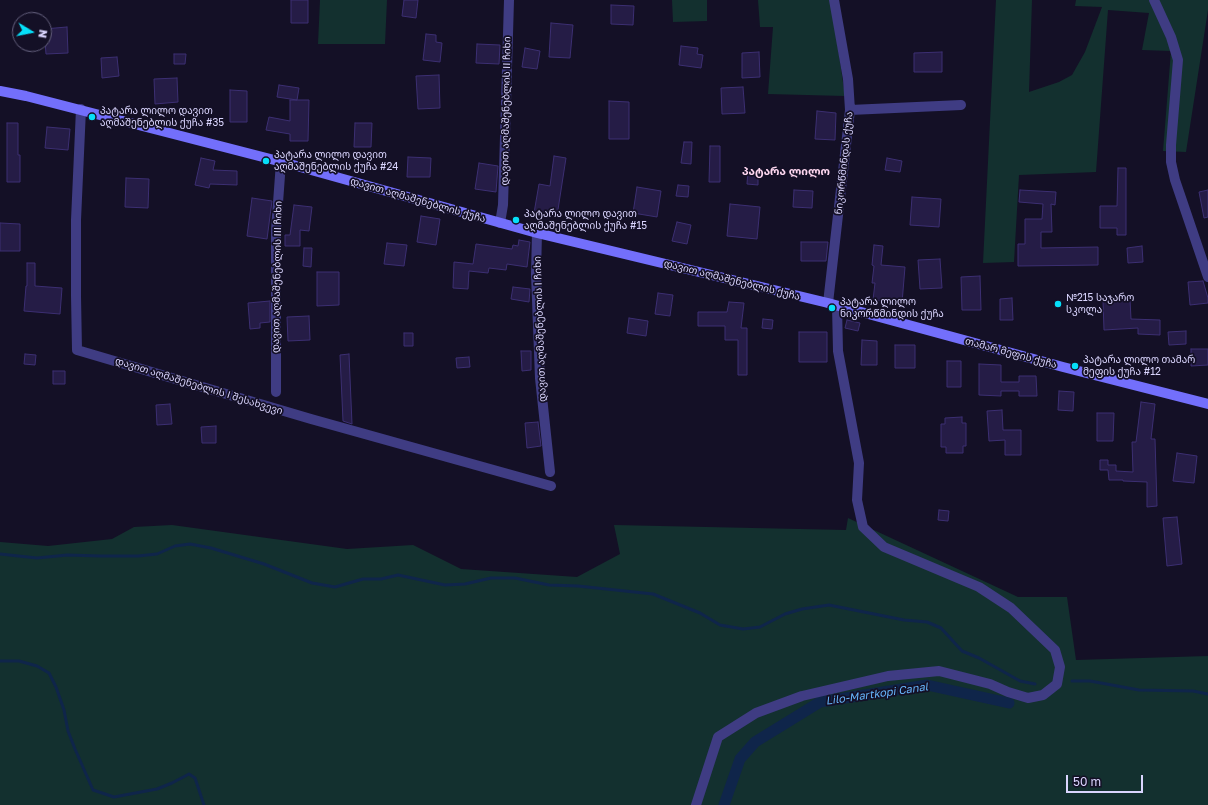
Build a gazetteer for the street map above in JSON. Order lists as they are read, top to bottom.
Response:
{
  "streets": {
    "street": [
      "დავით აღმაშენებლის II ჩიხი",
      "ნიკორწმინდას ქუჩა",
      "დავით აღმაშენებლის ქუჩა",
      "დავით აღმაშენებლის III ჩიხი",
      "დავით აღმაშენებლის I ჩიხი",
      "თამარ მეფის ქუჩა",
      "დავით აღმაშენებლის I შესახვევი"
    ]
  },
  "crossings": [
    ["დავით აღმაშენებლის II ჩიხი", "დავით აღმაშენებლის ქუჩა"],
    ["ნიკორწმინდას ქუჩა", "დავით აღმაშენებლის ქუჩა"],
    ["ნიკორწმინდას ქუჩა", "თამარ მეფის ქუჩა"],
    ["დავით აღმაშენებლის ქუჩა", "დავით აღმაშენებლის III ჩიხი"],
    ["დავით აღმაშენებლის ქუჩა", "დავით აღმაშენებლის I ჩიხი"],
    ["დავით აღმაშენებლის ქუჩა", "თამარ მეფის ქუჩა"],
    ["დავით აღმაშენებლის ქუჩა", "დავით აღმაშენებლის I შესახვევი"]
  ],
  "districts": ["პატარა ლილო"],
  "water": ["Lilo-Martkopi Canal"],
  "places": [
    "პატარა ლილო დავით აღმაშენებლის ქუჩა #35",
    "პატარა ლილო დავით აღმაშენებლის ქუჩა #24",
    "პატარა ლილო დავით აღმაშენებლის ქუჩა #15",
    "№215 საჯარო სკოლა",
    "პატარა ლილო ნიკორწმინდის ქუჩა",
    "პატარა ლილო თამარ მეფის ქუჩა #12"
  ],
  "scale_bar": "50 m",
  "north": "right"
}
